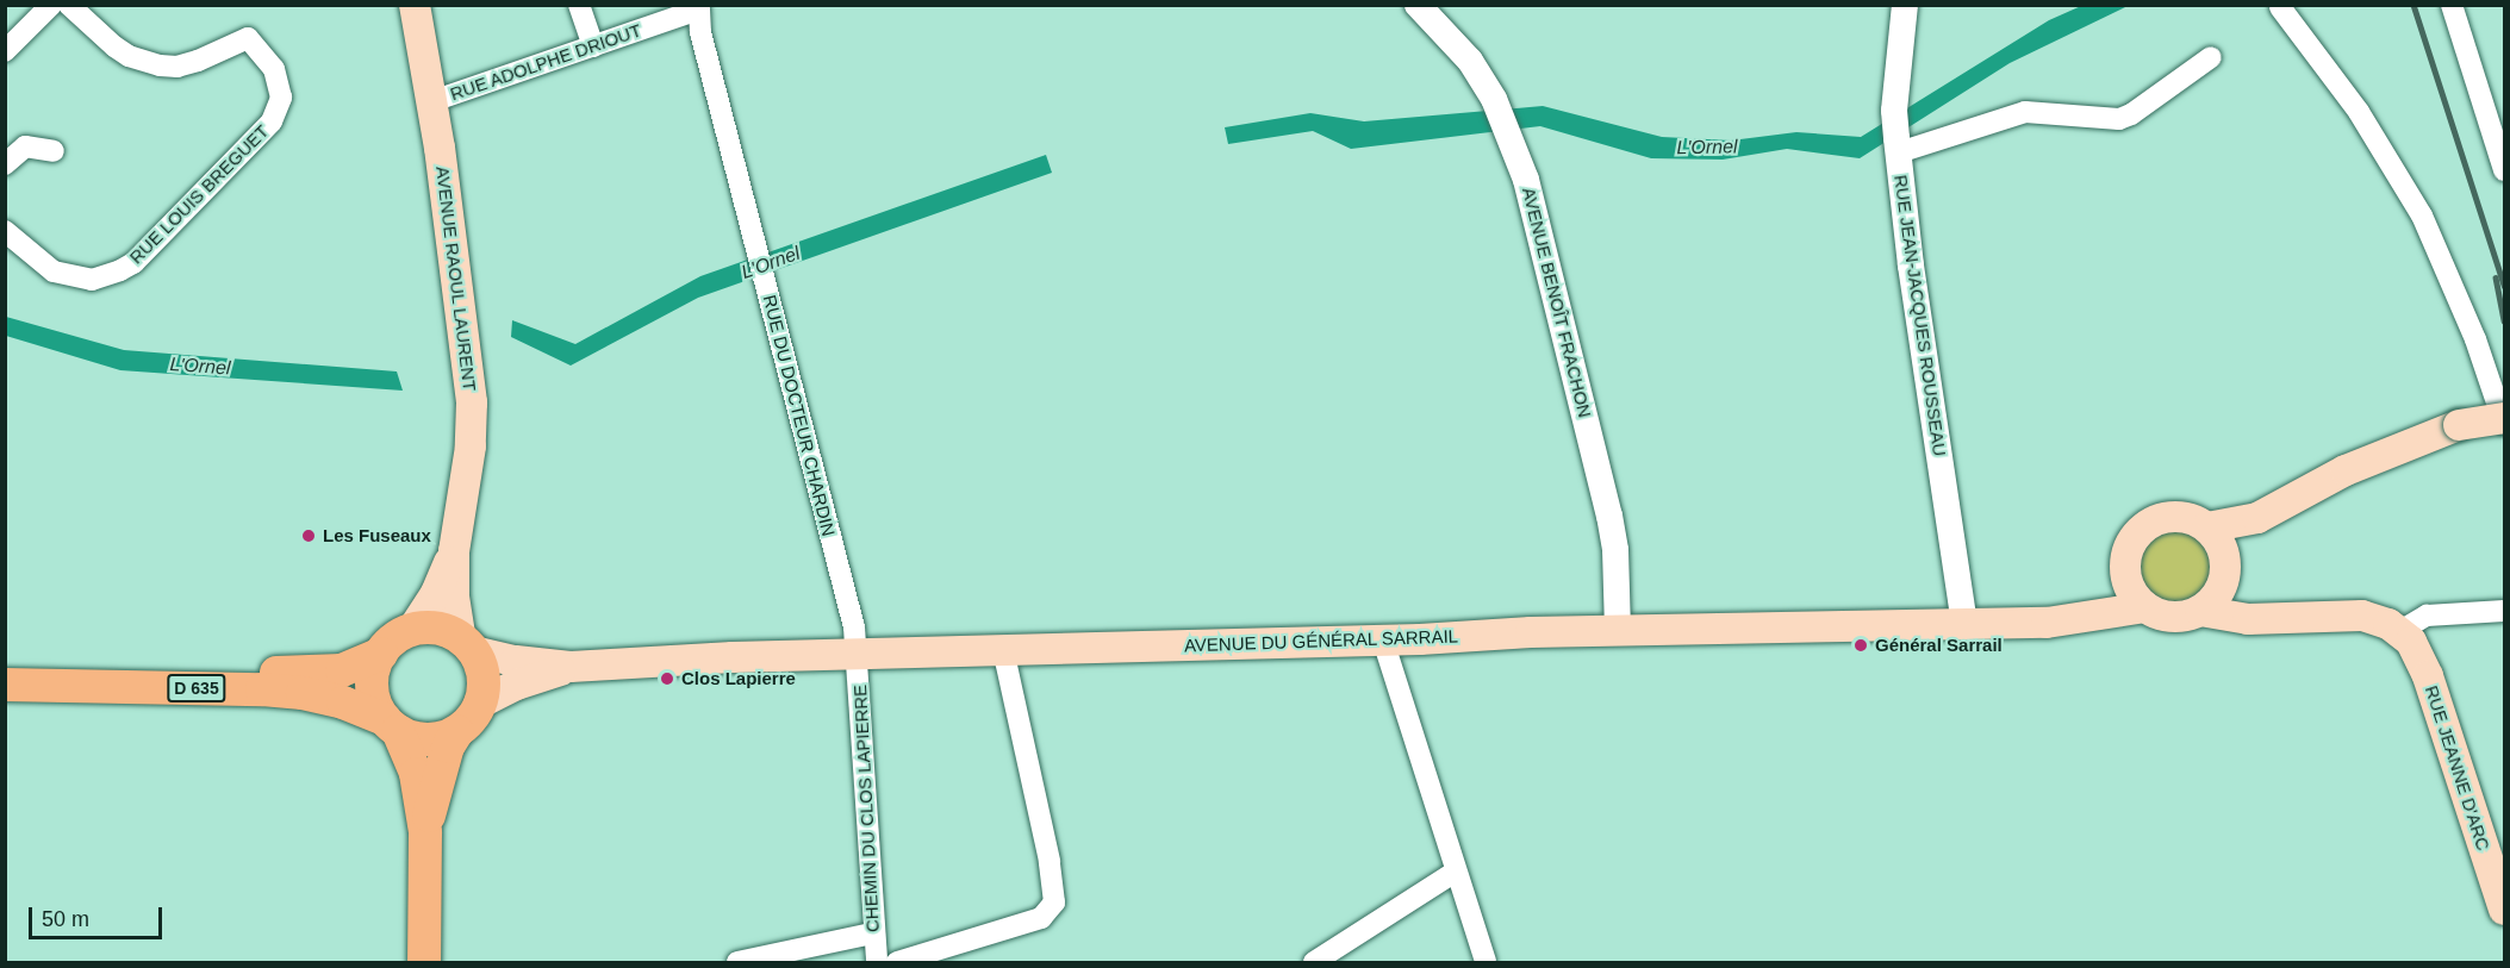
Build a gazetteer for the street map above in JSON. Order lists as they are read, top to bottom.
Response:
{
  "streets": {
    "main road": [
      "AVENUE RAOUL LAURENT",
      "AVENUE DU GÉNÉRAL SARRAIL",
      "D 635",
      "RUE JEANNE D'ARC"
    ],
    "street": [
      "RUE ADOLPHE DRIOUT",
      "RUE LOUIS BREGUET",
      "AVENUE BENOÎT FRACHON",
      "RUE JEAN-JACQUES ROUSSEAU",
      "RUE DU DOCTEUR CHARDIN",
      "CHEMIN DU CLOS LAPIERRE"
    ]
  },
  "crossings": [
    ["RUE ADOLPHE DRIOUT", "AVENUE RAOUL LAURENT"],
    ["RUE ADOLPHE DRIOUT", "RUE DU DOCTEUR CHARDIN"],
    ["AVENUE RAOUL LAURENT", "AVENUE DU GÉNÉRAL SARRAIL"],
    ["AVENUE RAOUL LAURENT", "D 635"],
    ["AVENUE BENOÎT FRACHON", "AVENUE DU GÉNÉRAL SARRAIL"],
    ["RUE JEAN-JACQUES ROUSSEAU", "AVENUE DU GÉNÉRAL SARRAIL"],
    ["RUE DU DOCTEUR CHARDIN", "AVENUE DU GÉNÉRAL SARRAIL"],
    ["RUE DU DOCTEUR CHARDIN", "CHEMIN DU CLOS LAPIERRE"],
    ["AVENUE DU GÉNÉRAL SARRAIL", "D 635"],
    ["AVENUE DU GÉNÉRAL SARRAIL", "CHEMIN DU CLOS LAPIERRE"]
  ],
  "water": ["L'Ornel"],
  "places": ["Les Fuseaux", "Général Sarrail", "Clos Lapierre"],
  "scale_bar": "50 m"
}
